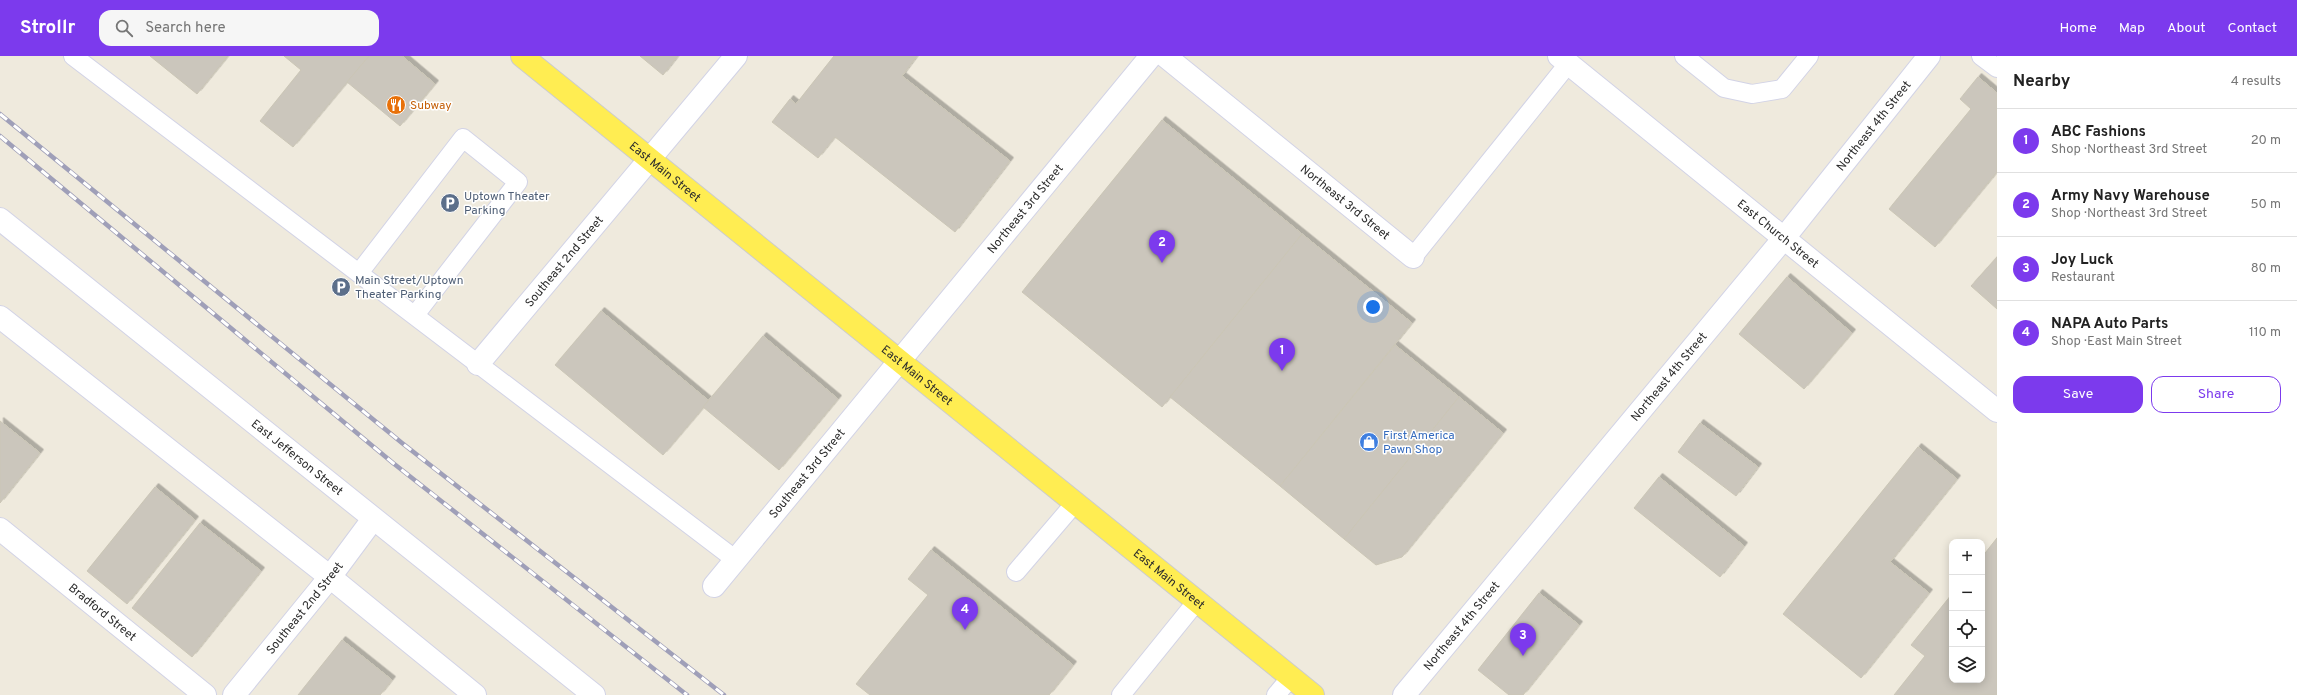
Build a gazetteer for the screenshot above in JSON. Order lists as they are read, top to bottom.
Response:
{
  "streets": {
    "main road": ["East Main Street"],
    "street": [
      "Northeast 4th Street",
      "Northeast 3rd Street",
      "East Church Street",
      "Southeast 2nd Street",
      "East Jefferson Street",
      "Southeast 3rd Street",
      "Bradford Street"
    ]
  },
  "crossings": [
    ["Northeast 4th Street", "East Church Street"],
    ["East Main Street", "Northeast 3rd Street"],
    ["East Main Street", "Southeast 2nd Street"],
    ["East Main Street", "Southeast 3rd Street"],
    ["Northeast 3rd Street", "Southeast 3rd Street"],
    ["Southeast 2nd Street", "East Jefferson Street"]
  ],
  "places": {
    "restaurant": ["Subway"],
    "parking": ["Uptown Theater Parking", "Main Street/Uptown Theater Parking"],
    "shop": ["First America Pawn Shop"]
  },
  "page": {
    "header": "Strollr",
    "search": "Search here",
    "nav": [
      "Home",
      "Map",
      "About",
      "Contact"
    ],
    "heading": ["Nearby", "4 results"],
    "list": [
      {
        "mark": "1",
        "name": "ABC Fashions",
        "note": "Shop · Northeast 3rd Street",
        "value": "20 m"
      },
      {
        "mark": "2",
        "name": "Army Navy Warehouse",
        "note": "Shop · Northeast 3rd Street",
        "value": "50 m"
      },
      {
        "mark": "3",
        "name": "Joy Luck",
        "note": "Restaurant",
        "value": "80 m"
      },
      {
        "mark": "4",
        "name": "NAPA Auto Parts",
        "note": "Shop · East Main Street",
        "value": "110 m"
      }
    ],
    "pins": [
      "2",
      "1",
      "4",
      "3"
    ],
    "buttons": ["Save", "Share"],
    "map_buttons": ["+", "−"]
  }
}
